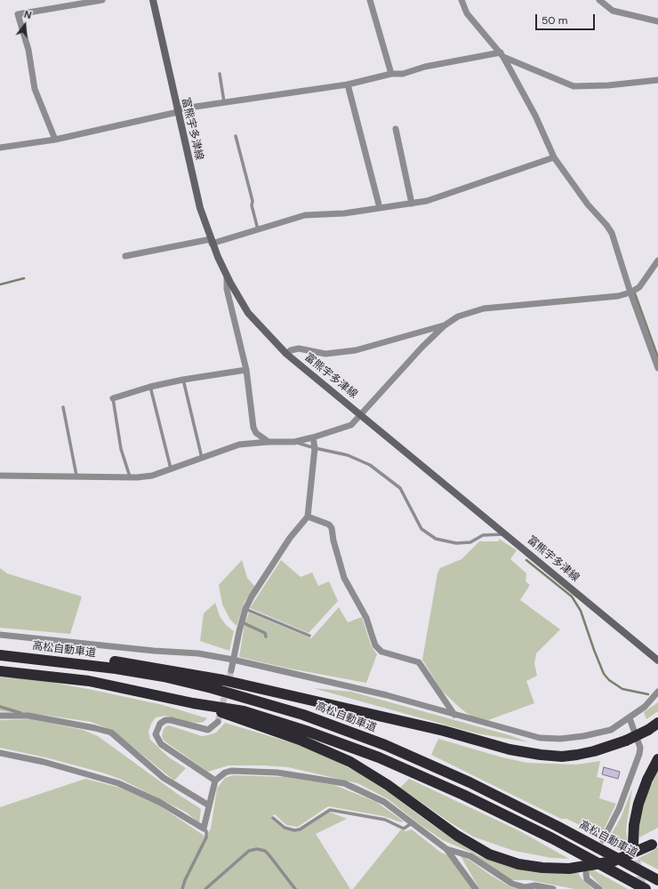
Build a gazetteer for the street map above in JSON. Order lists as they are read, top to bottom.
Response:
{
  "streets": {
    "highway": ["高松自動車道"],
    "main road": ["富熊宇多津線"]
  },
  "scale_bar": "50 m",
  "north": "top"
}
